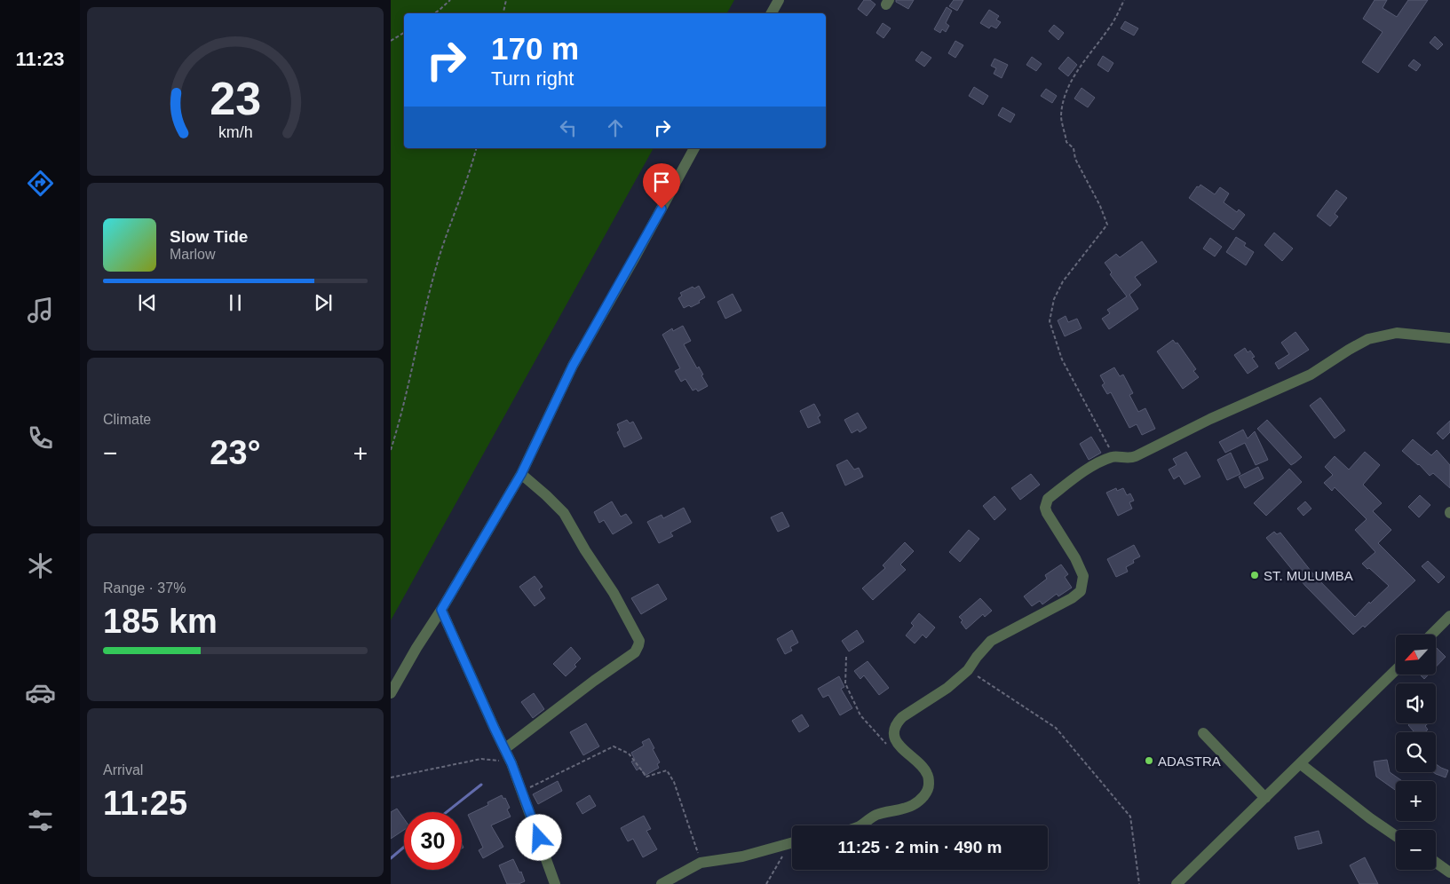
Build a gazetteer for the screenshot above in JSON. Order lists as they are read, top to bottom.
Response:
{
  "places": ["ST. MULUMBA", "ADASTRA"],
  "north": "bottom left",
  "page": {
    "tabs": "11:23",
    "turn": ["170 m", "Turn right"],
    "song": ["Slow Tide", "Marlow"],
    "tile": [
      "Climate",
      ["Range · 37%", "185 km"],
      ["Arrival", "11:25"]
    ],
    "heat": ["−", "23°", "+"],
    "map_buttons": ["+", "−"],
    "limit": "30",
    "trip": "11:25 · 2 min · 490 m",
    "gauge": ["23", "km/h"]
  }
}
